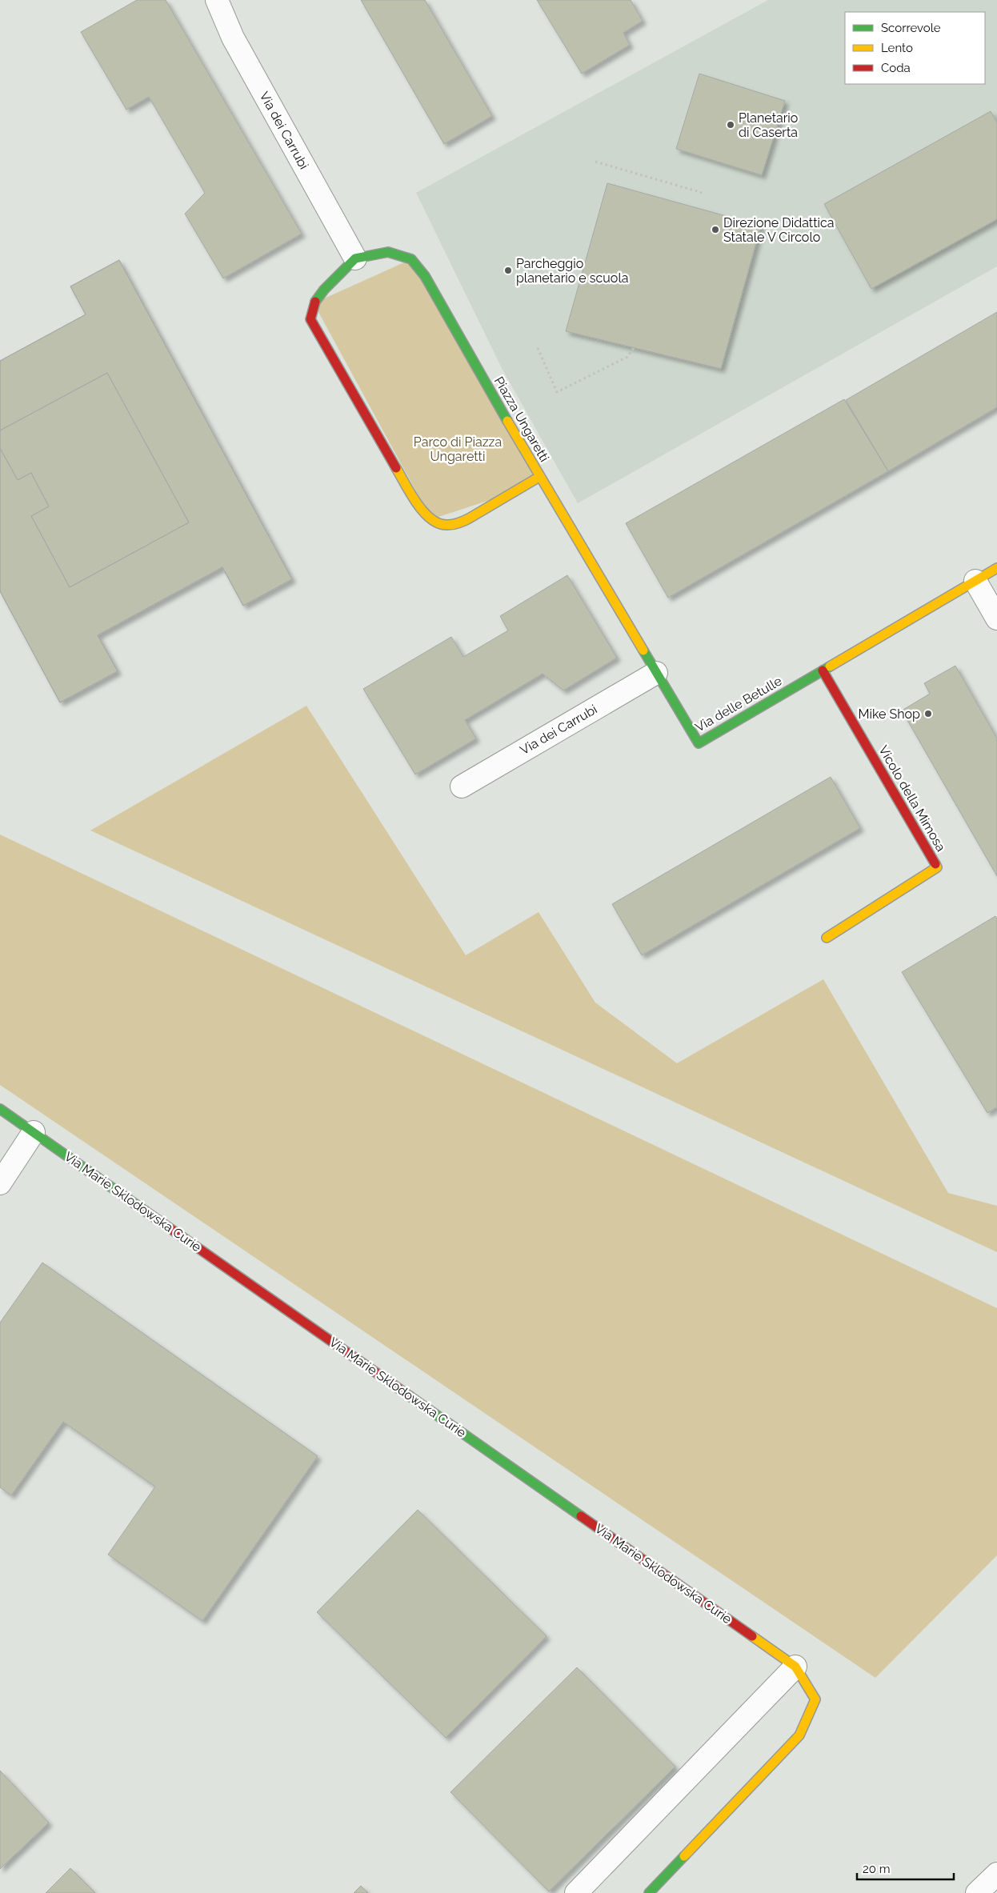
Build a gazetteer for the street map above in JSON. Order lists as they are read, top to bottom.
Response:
{
  "streets": {
    "street": [
      "Via dei Carrubi",
      "Piazza Ungaretti",
      "Via delle Betulle",
      "Vicolo della Mimosa",
      "Via Marie Sklodowska Curie"
    ]
  },
  "crossings": [
    ["Via dei Carrubi", "Piazza Ungaretti"],
    ["Via dei Carrubi", "Via delle Betulle"],
    ["Piazza Ungaretti", "Via delle Betulle"],
    ["Via delle Betulle", "Vicolo della Mimosa"]
  ],
  "parks": ["Parco di Piazza Ungaretti"],
  "places": [
    "Planetario di Caserta",
    "Direzione Didattica Statale V Circolo",
    "Parcheggio planetario e scuola",
    "Mike Shop"
  ],
  "legend": ["Scorrevole", "Lento", "Coda"],
  "scale_bar": "20 m"
}
